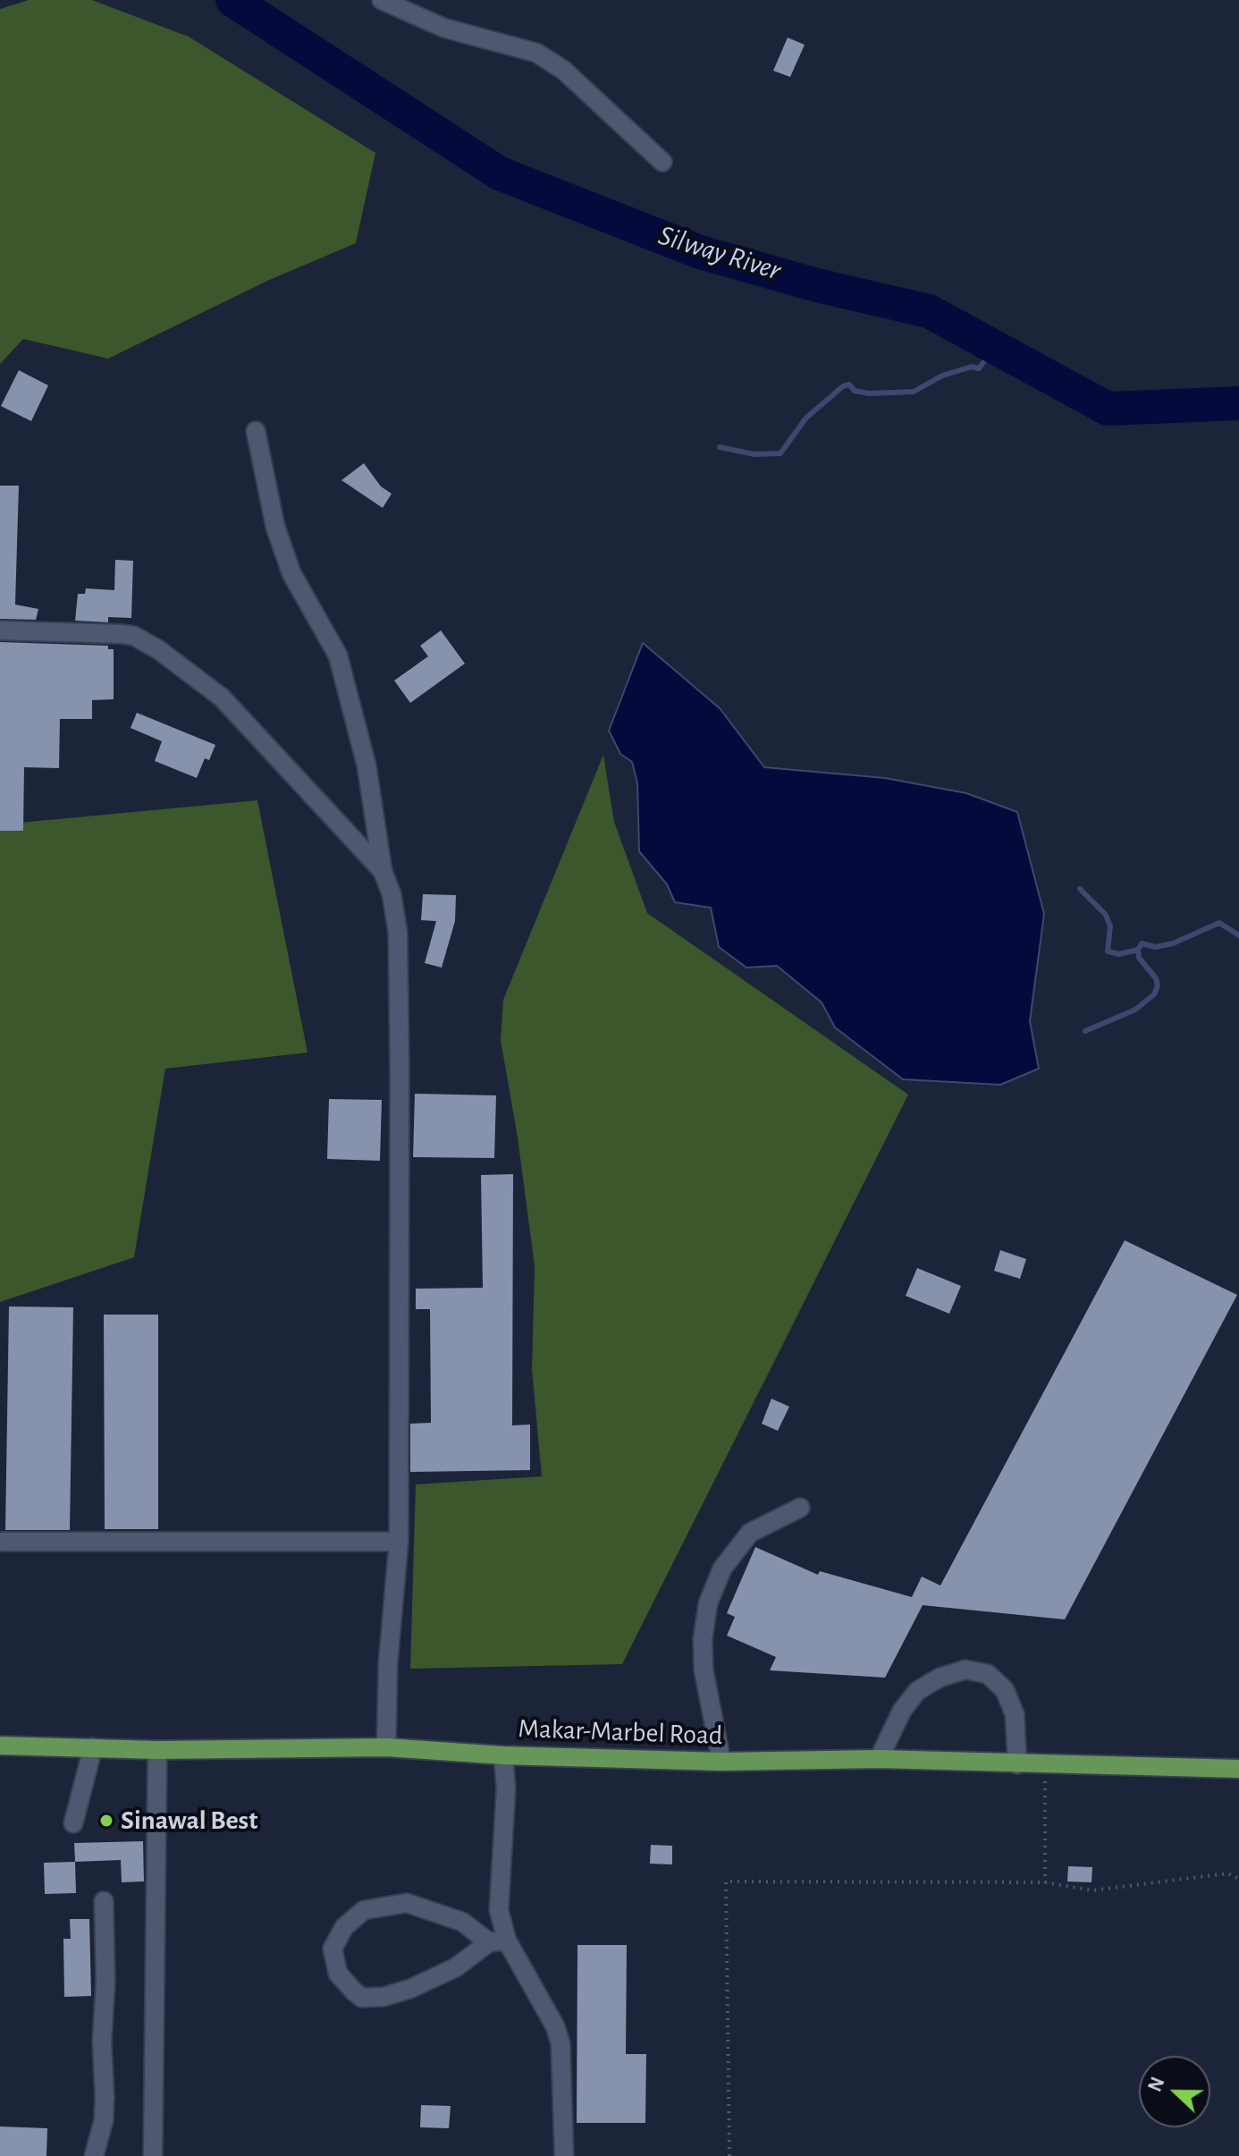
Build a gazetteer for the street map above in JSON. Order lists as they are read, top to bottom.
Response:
{
  "streets": {
    "main road": ["Makar-Marbel Road"]
  },
  "water": ["Silway River"],
  "places": ["Sinawal Best"],
  "north": "left"
}
